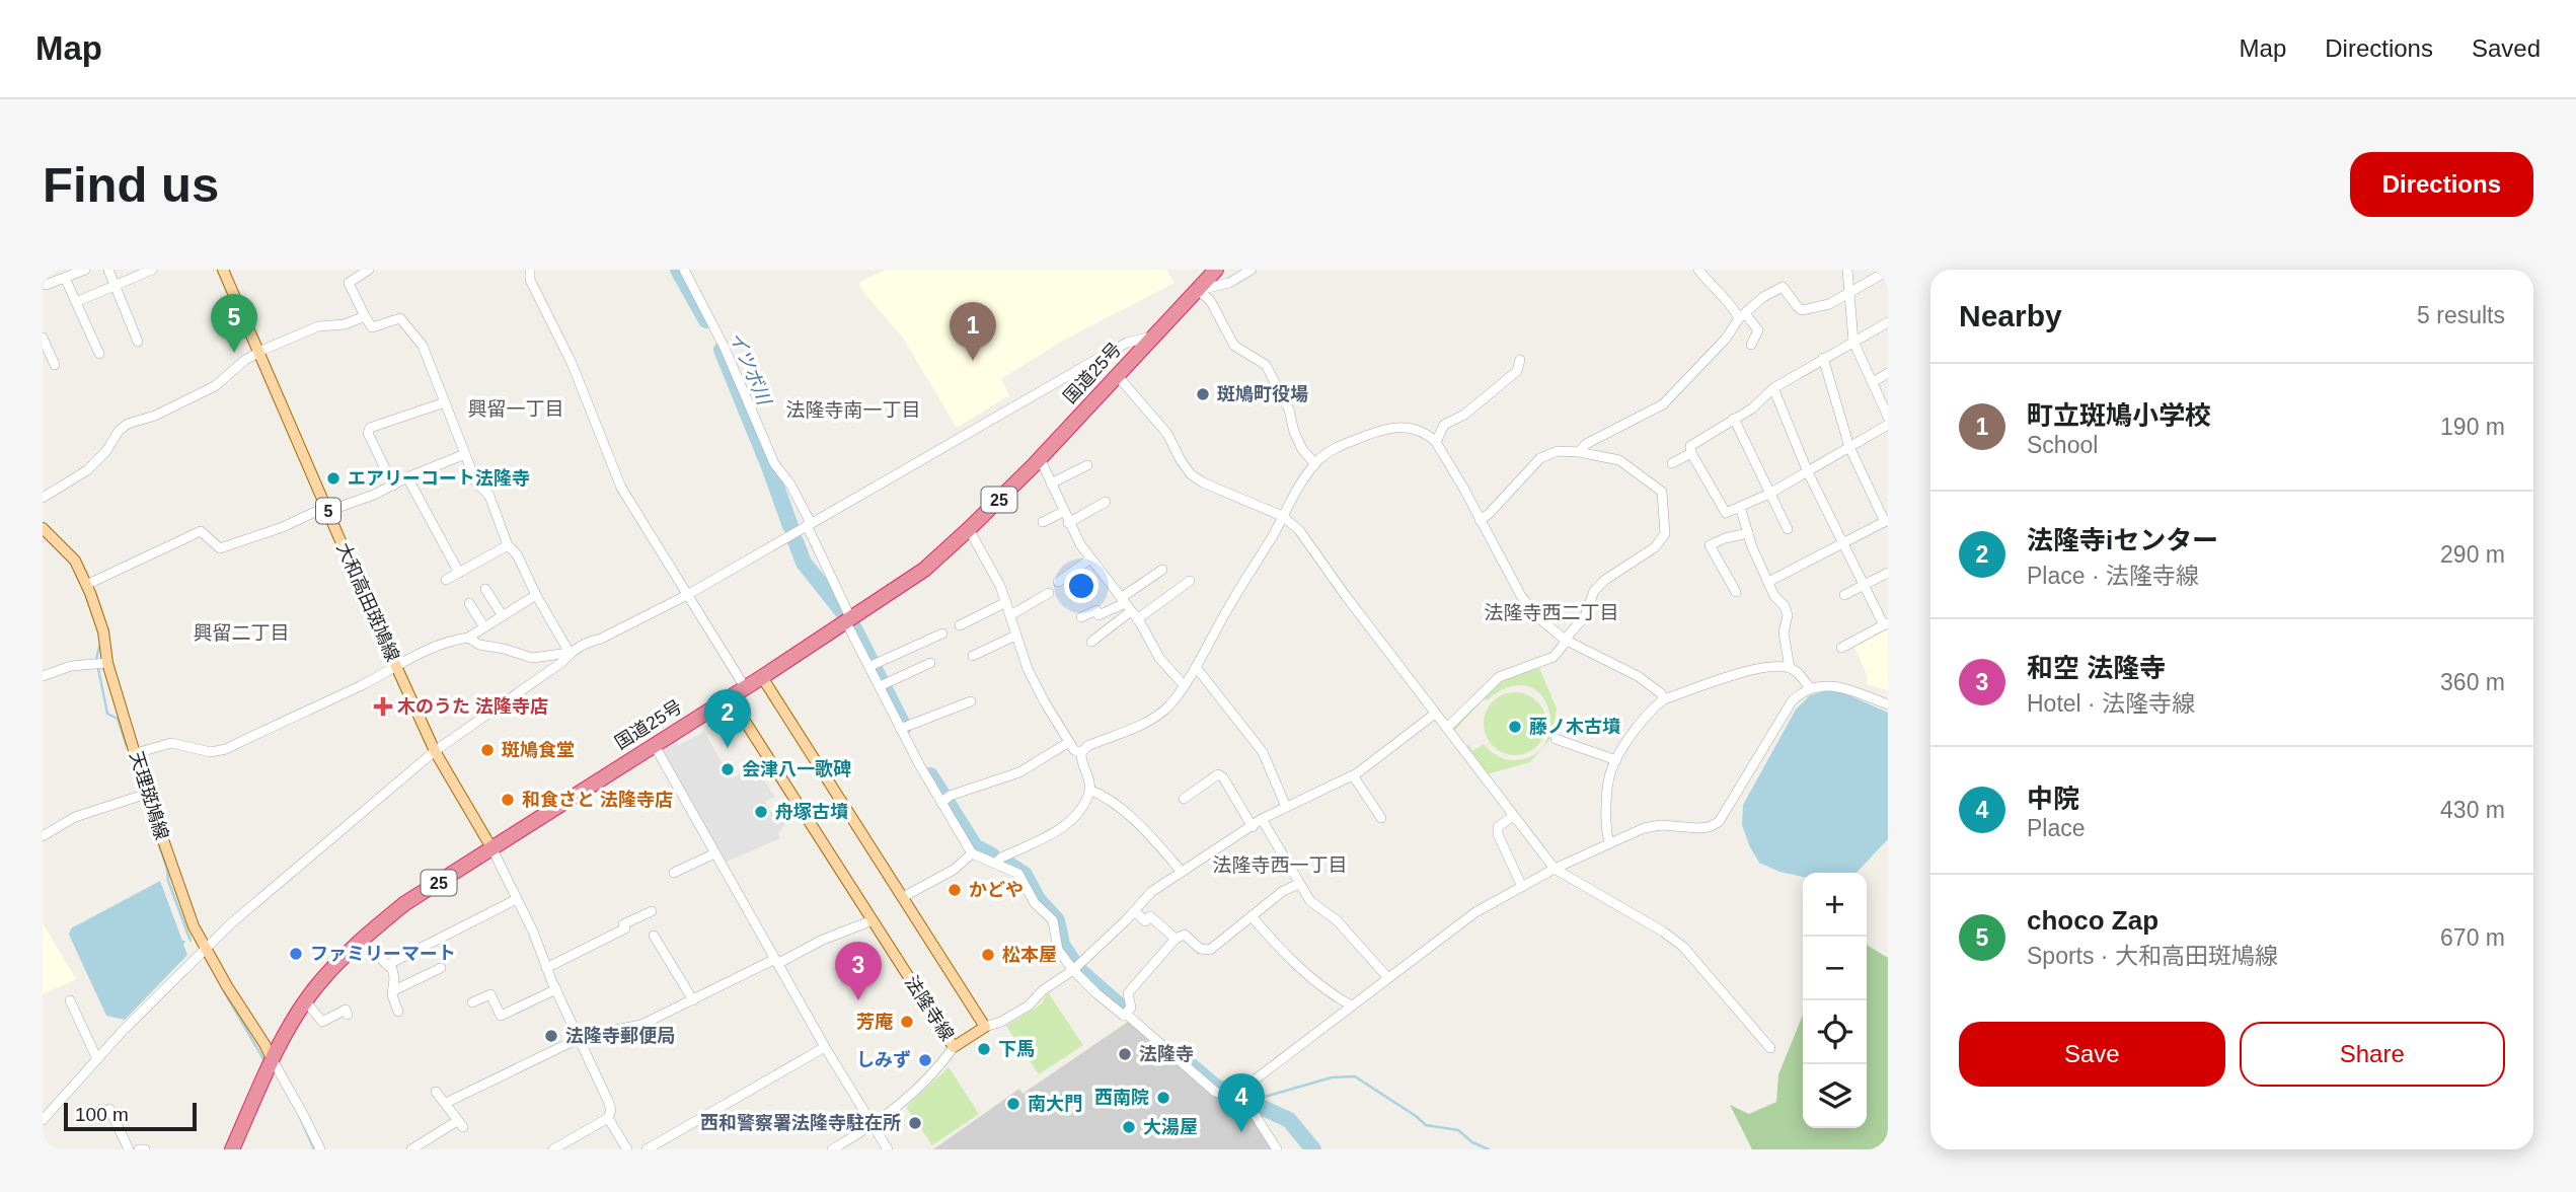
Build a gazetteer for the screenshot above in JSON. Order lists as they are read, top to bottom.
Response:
{
  "streets": {
    "highway": ["国道25号", "25"],
    "main road": [
      "5",
      "大和高田斑鳩線",
      "天理斑鳩線",
      "法隆寺線"
    ]
  },
  "crossings": [
    ["国道25号", "大和高田斑鳩線"],
    ["国道25号", "天理斑鳩線"],
    ["国道25号", "法隆寺線"]
  ],
  "districts": [
    "興留一丁目",
    "法隆寺南一丁目",
    "法隆寺西二丁目",
    "興留二丁目",
    "法隆寺西一丁目"
  ],
  "water": ["イツボ川"],
  "places": {
    "other": [
      "斑鳩町役場",
      "エアリーコート法隆寺",
      "藤ノ木古墳",
      "斑鳩食堂",
      "会津八一歌碑",
      "和食さと 法隆寺店",
      "舟塚古墳",
      "かどや",
      "ファミリーマート",
      "松本屋",
      "芳庵",
      "法隆寺郵便局",
      "下馬",
      "法隆寺",
      "しみず",
      "西南院",
      "南大門",
      "西和警察署法隆寺駐在所",
      "大湯屋"
    ],
    "health": ["木のうた 法隆寺店"]
  },
  "scale_bar": "100 m",
  "page": {
    "header": "Map",
    "nav": ["Map", "Directions", "Saved"],
    "buttons": [
      "Directions",
      ["Save", "Share"]
    ],
    "title": "Find us",
    "heading": ["Nearby", "5 results"],
    "pins": [
      "5",
      "1",
      "2",
      "3",
      "4"
    ],
    "list": [
      {
        "mark": "1",
        "name": "町立斑鳩小学校",
        "note": "School",
        "value": "190 m"
      },
      {
        "mark": "2",
        "name": "法隆寺iセンター",
        "note": "Place · 法隆寺線",
        "value": "290 m"
      },
      {
        "mark": "3",
        "name": "和空 法隆寺",
        "note": "Hotel · 法隆寺線",
        "value": "360 m"
      },
      {
        "mark": "4",
        "name": "中院",
        "note": "Place",
        "value": "430 m"
      },
      {
        "mark": "5",
        "name": "choco Zap",
        "note": "Sports · 大和高田斑鳩線",
        "value": "670 m"
      }
    ],
    "map_buttons": ["+", "−"],
    "scale": "100 m"
  }
}
